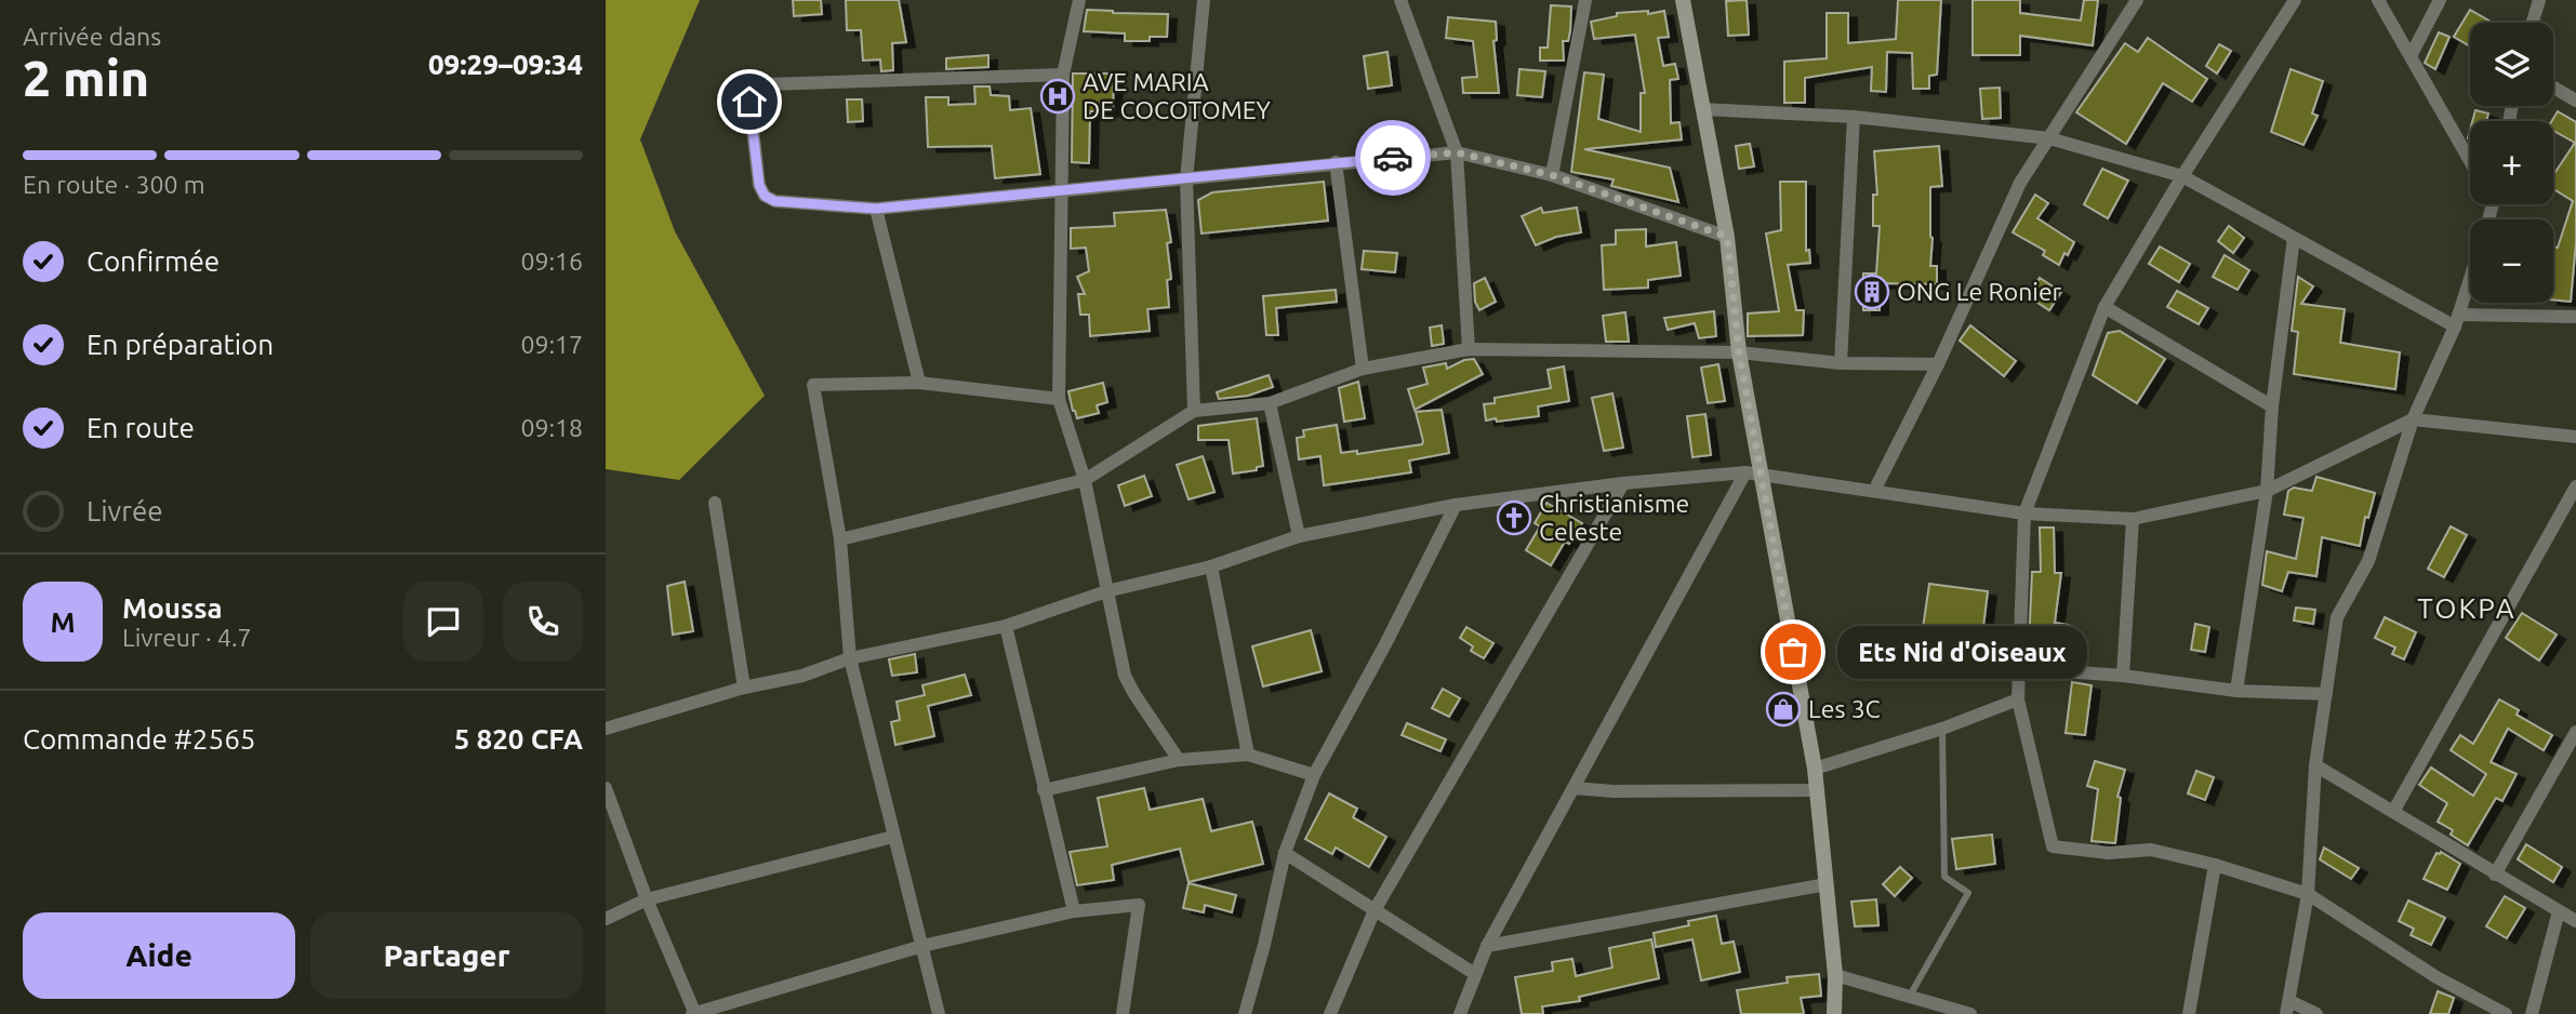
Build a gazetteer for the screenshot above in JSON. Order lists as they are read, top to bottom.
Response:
{
  "districts": ["TOKPA"],
  "places": {
    "hospital": ["AVE MARIA DE COCOTOMEY"],
    "building": ["ONG Le Ronier"],
    "church": ["Christianisme Celeste"],
    "other": ["Ets Nid d'Oiseaux"],
    "shop": ["Les 3C"]
  },
  "page": {
    "heading": ["2 min", "Arrivée dans", "09:29–09:34"],
    "panel": [
      "Moussa",
      "Livreur · 4.7",
      "Commande #2565",
      "5 820 CFA"
    ],
    "map_buttons": ["+", "−"],
    "bar": "En route · 300 m",
    "list": [
      ["Confirmée", "09:16"],
      ["En préparation", "09:17"],
      ["En route", "09:18"],
      "Livrée"
    ],
    "round": "M",
    "bubble": "Ets Nid d'Oiseaux",
    "buttons": ["Aide", "Partager"]
  }
}
